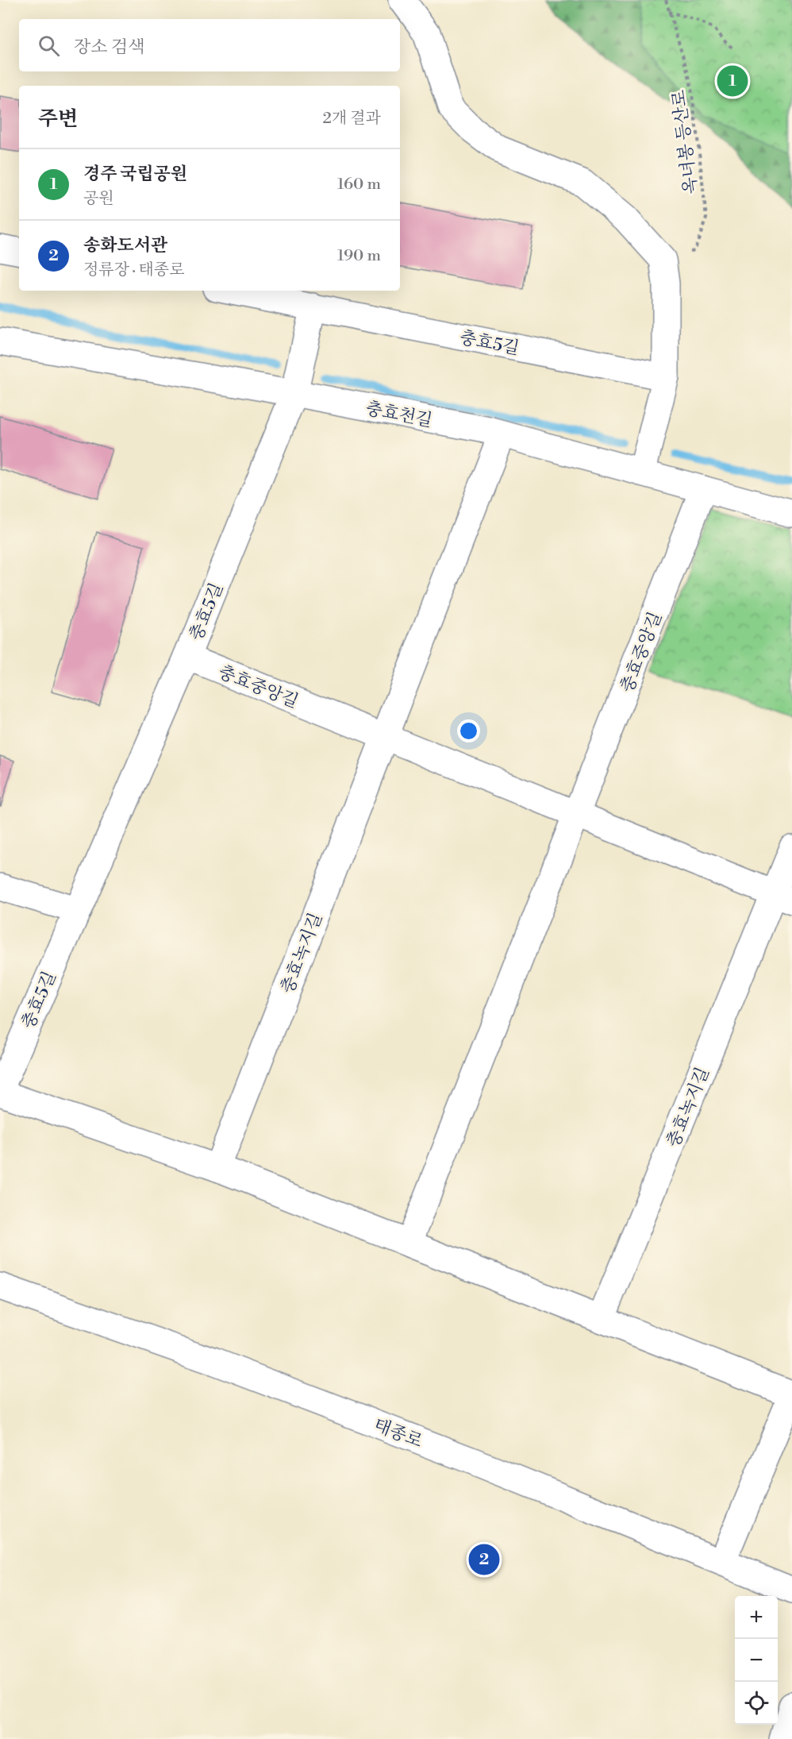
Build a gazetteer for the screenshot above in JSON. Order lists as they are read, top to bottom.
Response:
{
  "streets": {
    "street": [
      "충효5길",
      "충효천길",
      "충효중앙길",
      "충효녹지길",
      "태종로"
    ],
    "path": ["옥녀봉 등산로"]
  },
  "crossings": [
    ["충효5길", "충효천길"],
    ["충효5길", "충효중앙길"],
    ["충효천길", "충효중앙길"],
    ["충효중앙길", "충효녹지길"]
  ],
  "page": {
    "search": "장소 검색",
    "pins": ["1", "2"],
    "heading": ["주변", "2개 결과"],
    "list": [
      {
        "mark": "1",
        "name": "경주 국립공원",
        "note": "공원",
        "value": "160 m"
      },
      {
        "mark": "2",
        "name": "송화도서관",
        "note": "정류장 · 태종로",
        "value": "190 m"
      }
    ],
    "map_buttons": ["+", "−"]
  }
}
